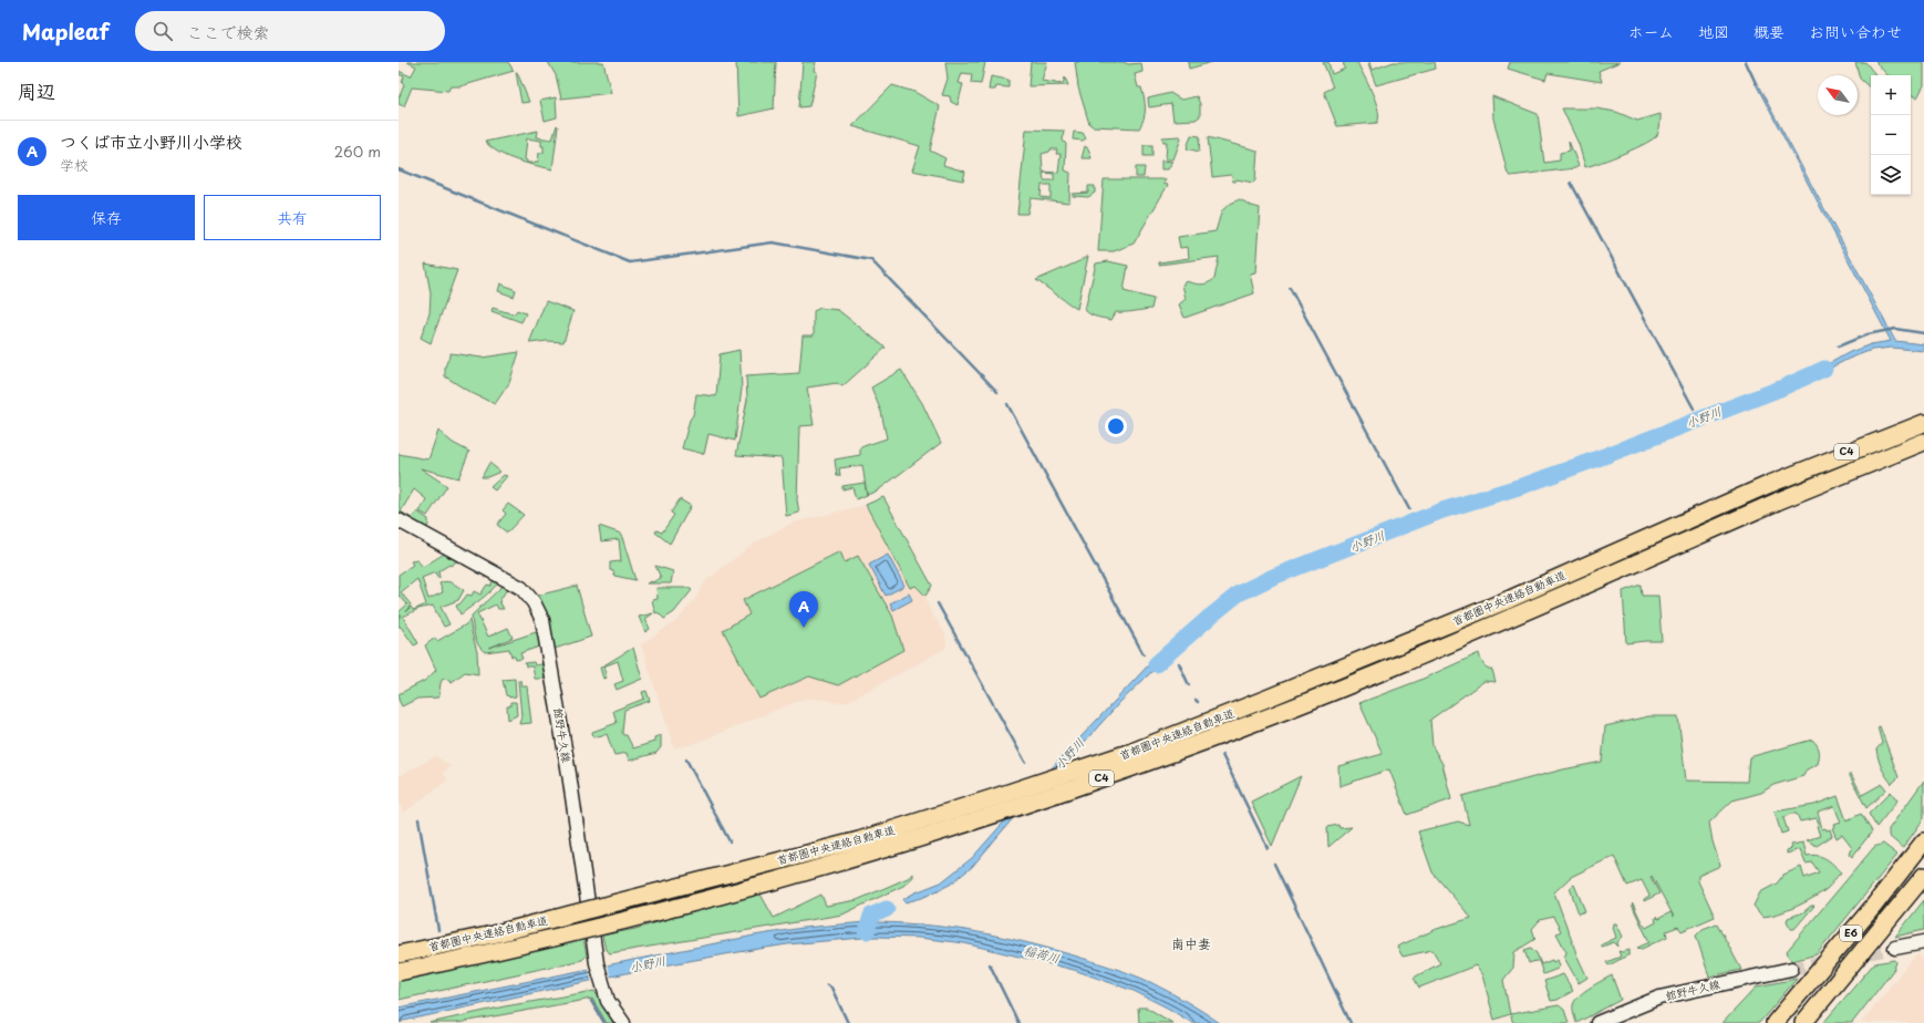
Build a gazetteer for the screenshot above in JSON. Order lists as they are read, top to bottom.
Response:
{
  "streets": {
    "highway": ["C4", "首都圏中央連絡自動車道", "E6"],
    "main road": ["館野牛久線"]
  },
  "districts": ["南中妻"],
  "water": ["小野川", "稲荷川"],
  "north": "top left",
  "page": {
    "header": "Mapleaf",
    "search": "ここで検索",
    "nav": [
      "ホーム",
      "地図",
      "概要",
      "お問い合わせ"
    ],
    "heading": "周辺",
    "map_buttons": ["+", "−"],
    "list": [
      {
        "mark": "A",
        "name": "つくば市立小野川小学校",
        "note": "学校",
        "value": "260 m"
      }
    ],
    "buttons": ["保存", "共有"],
    "pins": "A"
  }
}
